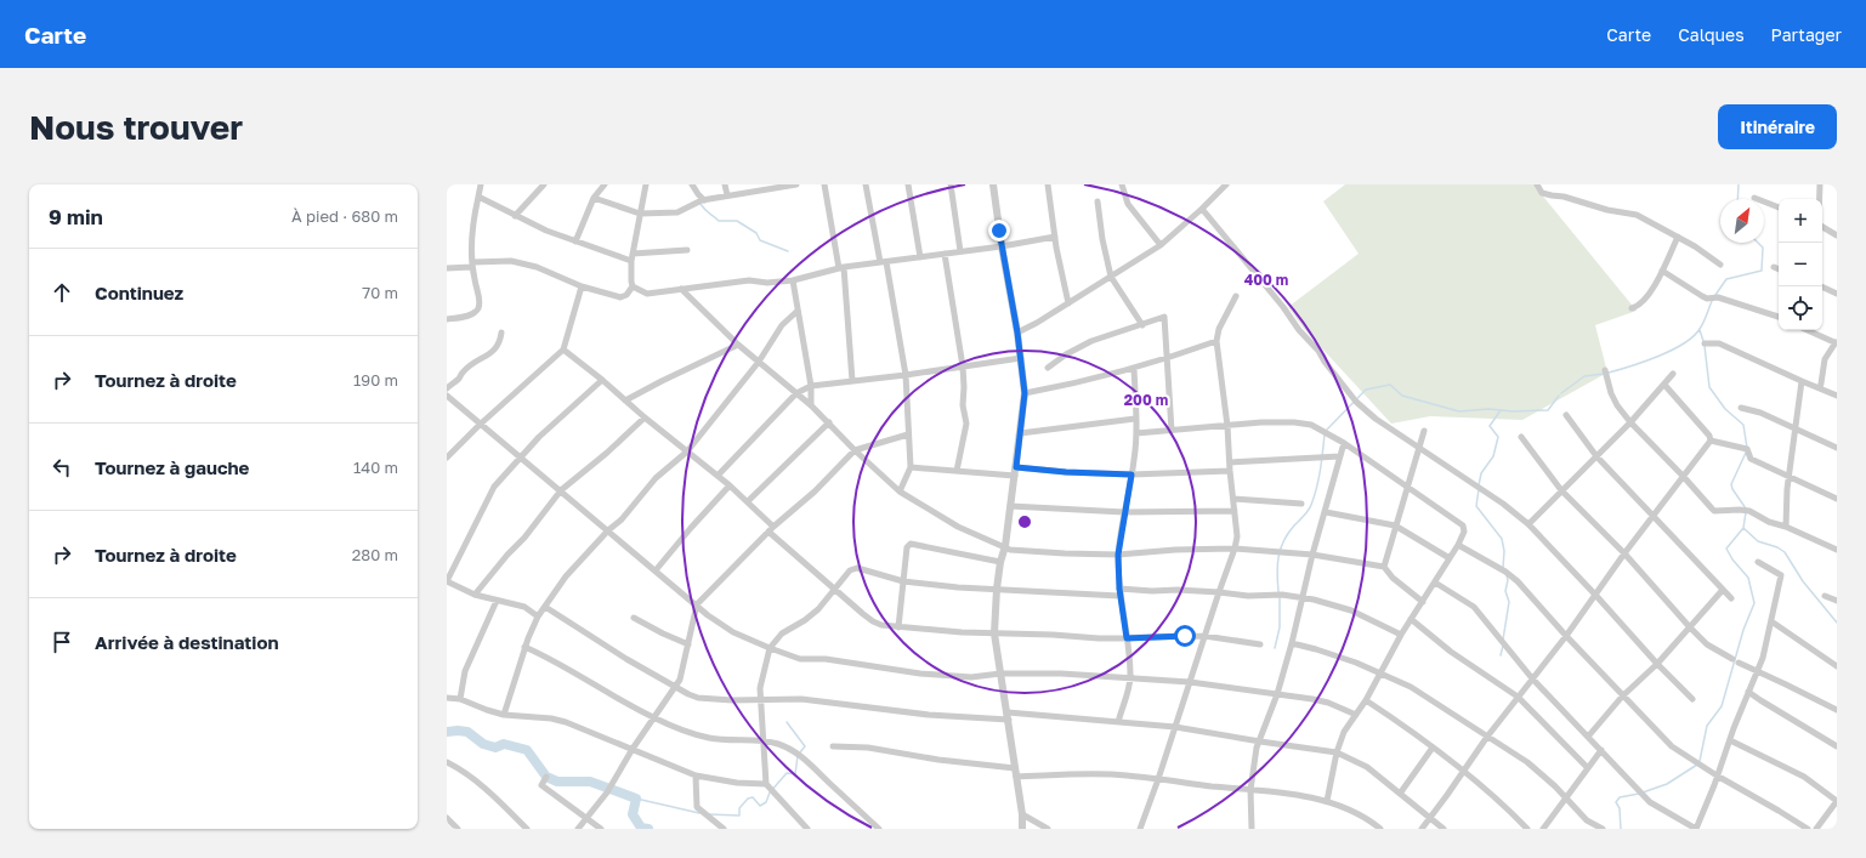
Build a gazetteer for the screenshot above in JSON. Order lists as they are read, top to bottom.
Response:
{
  "north": "top right",
  "page": {
    "header": "Carte",
    "nav": ["Carte", "Calques", "Partager"],
    "buttons": "Itinéraire",
    "title": "Nous trouver",
    "heading": ["9 min", "À pied · 680 m"],
    "map_buttons": ["+", "−"],
    "list": [
      ["Continuez", "70 m"],
      ["Tournez à droite", "190 m"],
      ["Tournez à gauche", "140 m"],
      ["Tournez à droite", "280 m"],
      "Arrivée à destination"
    ]
  },
  "rings": ["400 m", "200 m"]
}
